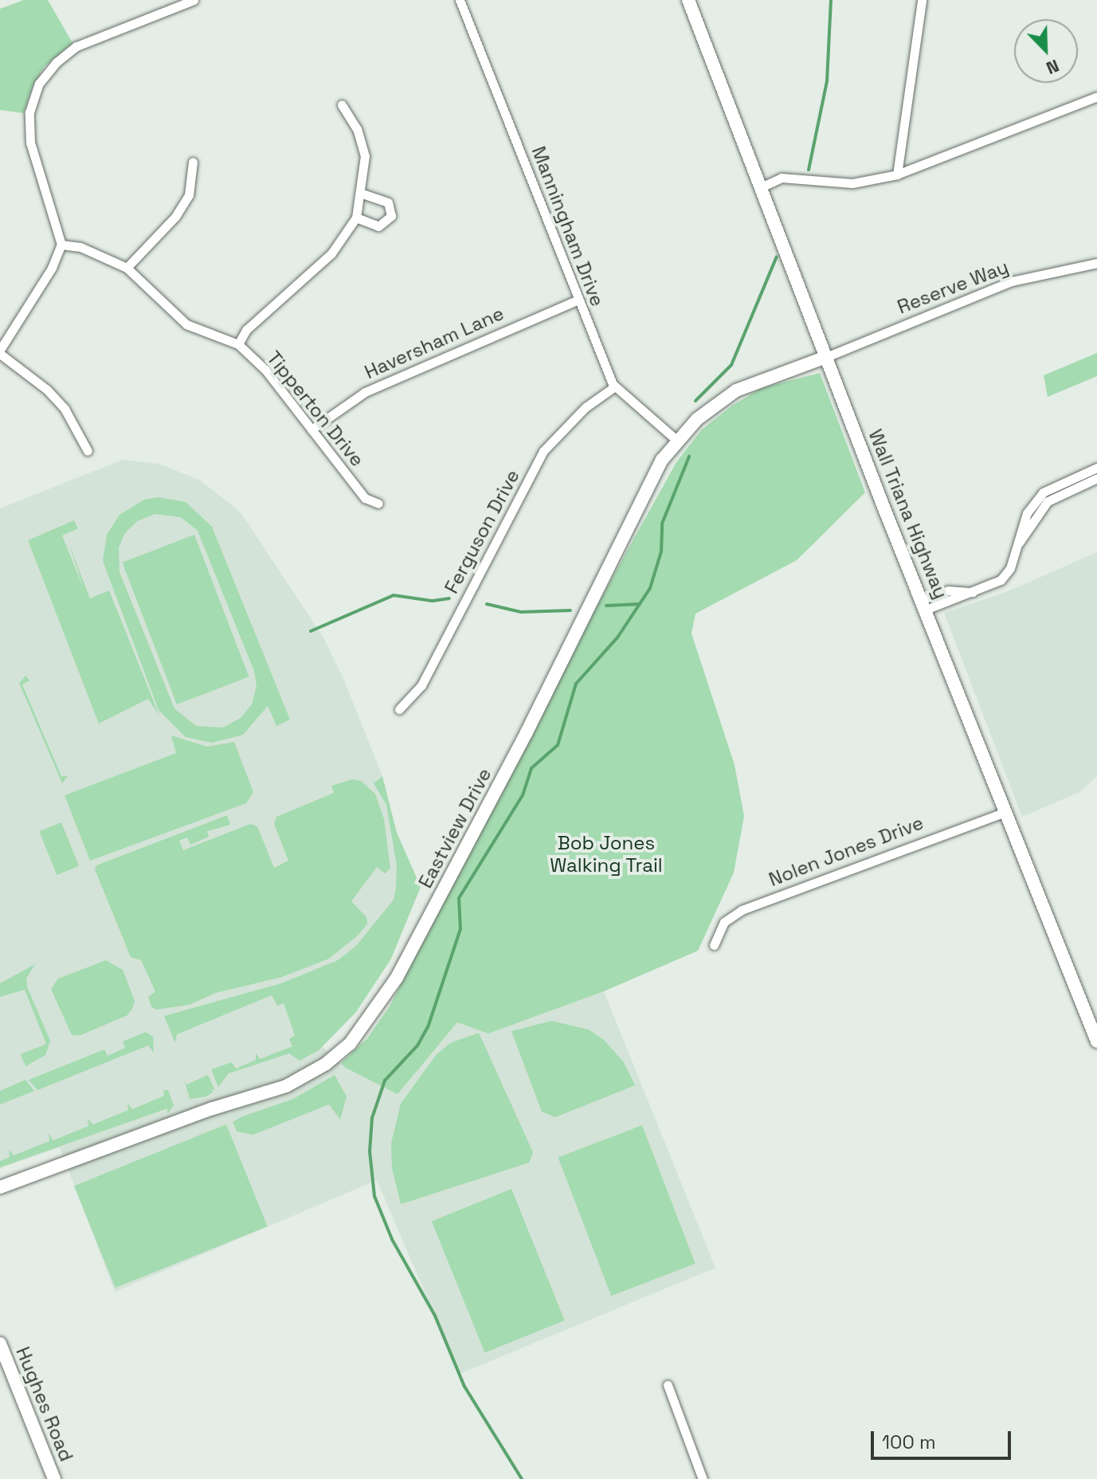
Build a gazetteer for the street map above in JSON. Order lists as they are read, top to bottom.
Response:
{
  "streets": {
    "main road": ["Wall Triana Highway", "Eastview Drive", "Hughes Road"],
    "street": [
      "Manningham Drive",
      "Reserve Way",
      "Haversham Lane",
      "Tipperton Drive",
      "Ferguson Drive",
      "Nolen Jones Drive"
    ]
  },
  "crossings": [
    ["Manningham Drive", "Haversham Lane"],
    ["Manningham Drive", "Ferguson Drive"],
    ["Manningham Drive", "Eastview Drive"],
    ["Reserve Way", "Wall Triana Highway"],
    ["Reserve Way", "Eastview Drive"],
    ["Haversham Lane", "Tipperton Drive"],
    ["Wall Triana Highway", "Eastview Drive"],
    ["Wall Triana Highway", "Nolen Jones Drive"]
  ],
  "parks": ["Bob Jones Walking Trail"],
  "scale_bar": "100 m",
  "north": "bottom right"
}
